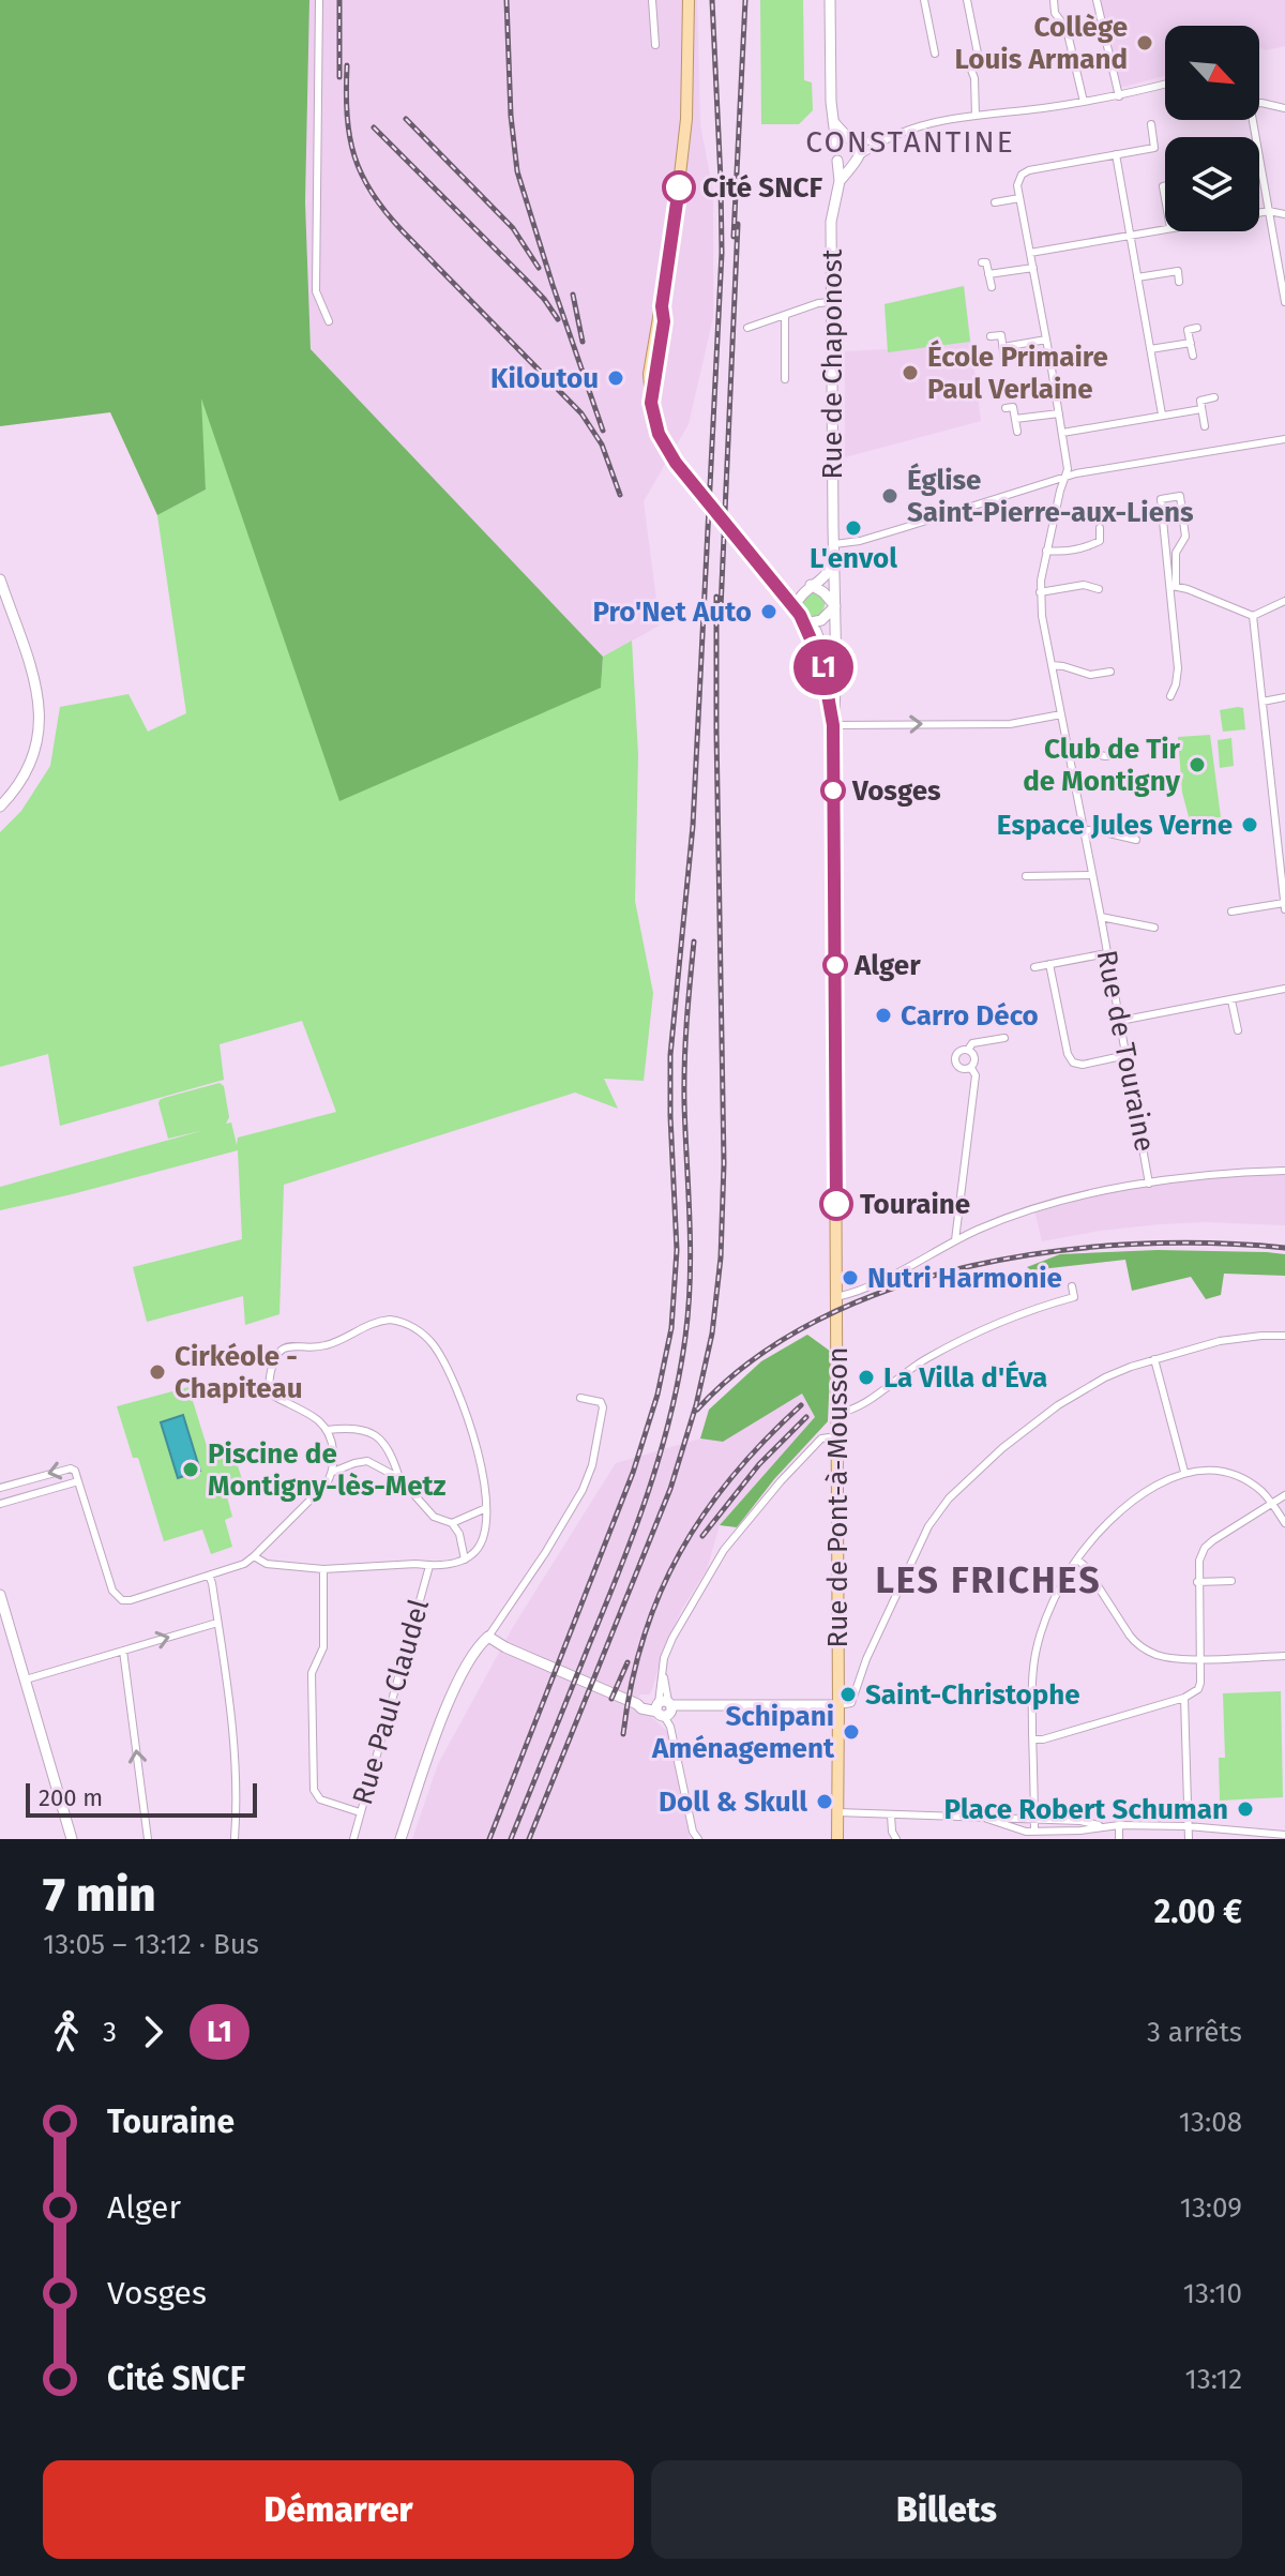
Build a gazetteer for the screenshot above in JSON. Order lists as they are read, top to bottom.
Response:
{
  "streets": {
    "main road": ["Rue de Chaponost", "Rue de Pont-à-Mousson"],
    "street": ["Rue de Touraine", "Rue Paul Claudel"]
  },
  "districts": ["CONSTANTINE", "LES FRICHES"],
  "places": [
    "Collège Louis Armand",
    "Cité SNCF",
    "École Primaire Paul Verlaine",
    "Kiloutou",
    "Église Saint-Pierre-aux-Liens",
    "L'envol",
    "Pro'Net Auto",
    "Club de Tir de Montigny",
    "Vosges",
    "Espace Jules Verne",
    "Alger",
    "Carro Déco",
    "Touraine",
    "Nutri Harmonie",
    "Cirkéole - Chapiteau",
    "La Villa d'Éva",
    "Piscine de Montigny-lès-Metz",
    "Saint-Christophe",
    "Schipani Aménagement",
    "Doll & Skull",
    "Place Robert Schuman"
  ],
  "lines": ["bus line L1"],
  "scale_bar": "200 m",
  "north": "bottom right",
  "page": {
    "on_map": "L1",
    "scale": "200 m",
    "heading": ["7 min", "13:05 – 13:12 · Bus", "2.00 €"],
    "legs": ["3", "L1", "3 arrêts"],
    "list": [
      {
        "name": "Touraine",
        "value": "13:08"
      },
      {
        "name": "Alger",
        "value": "13:09"
      },
      {
        "name": "Vosges",
        "value": "13:10"
      },
      {
        "name": "Cité SNCF",
        "value": "13:12"
      }
    ],
    "buttons": ["Démarrer", "Billets"]
  }
}
